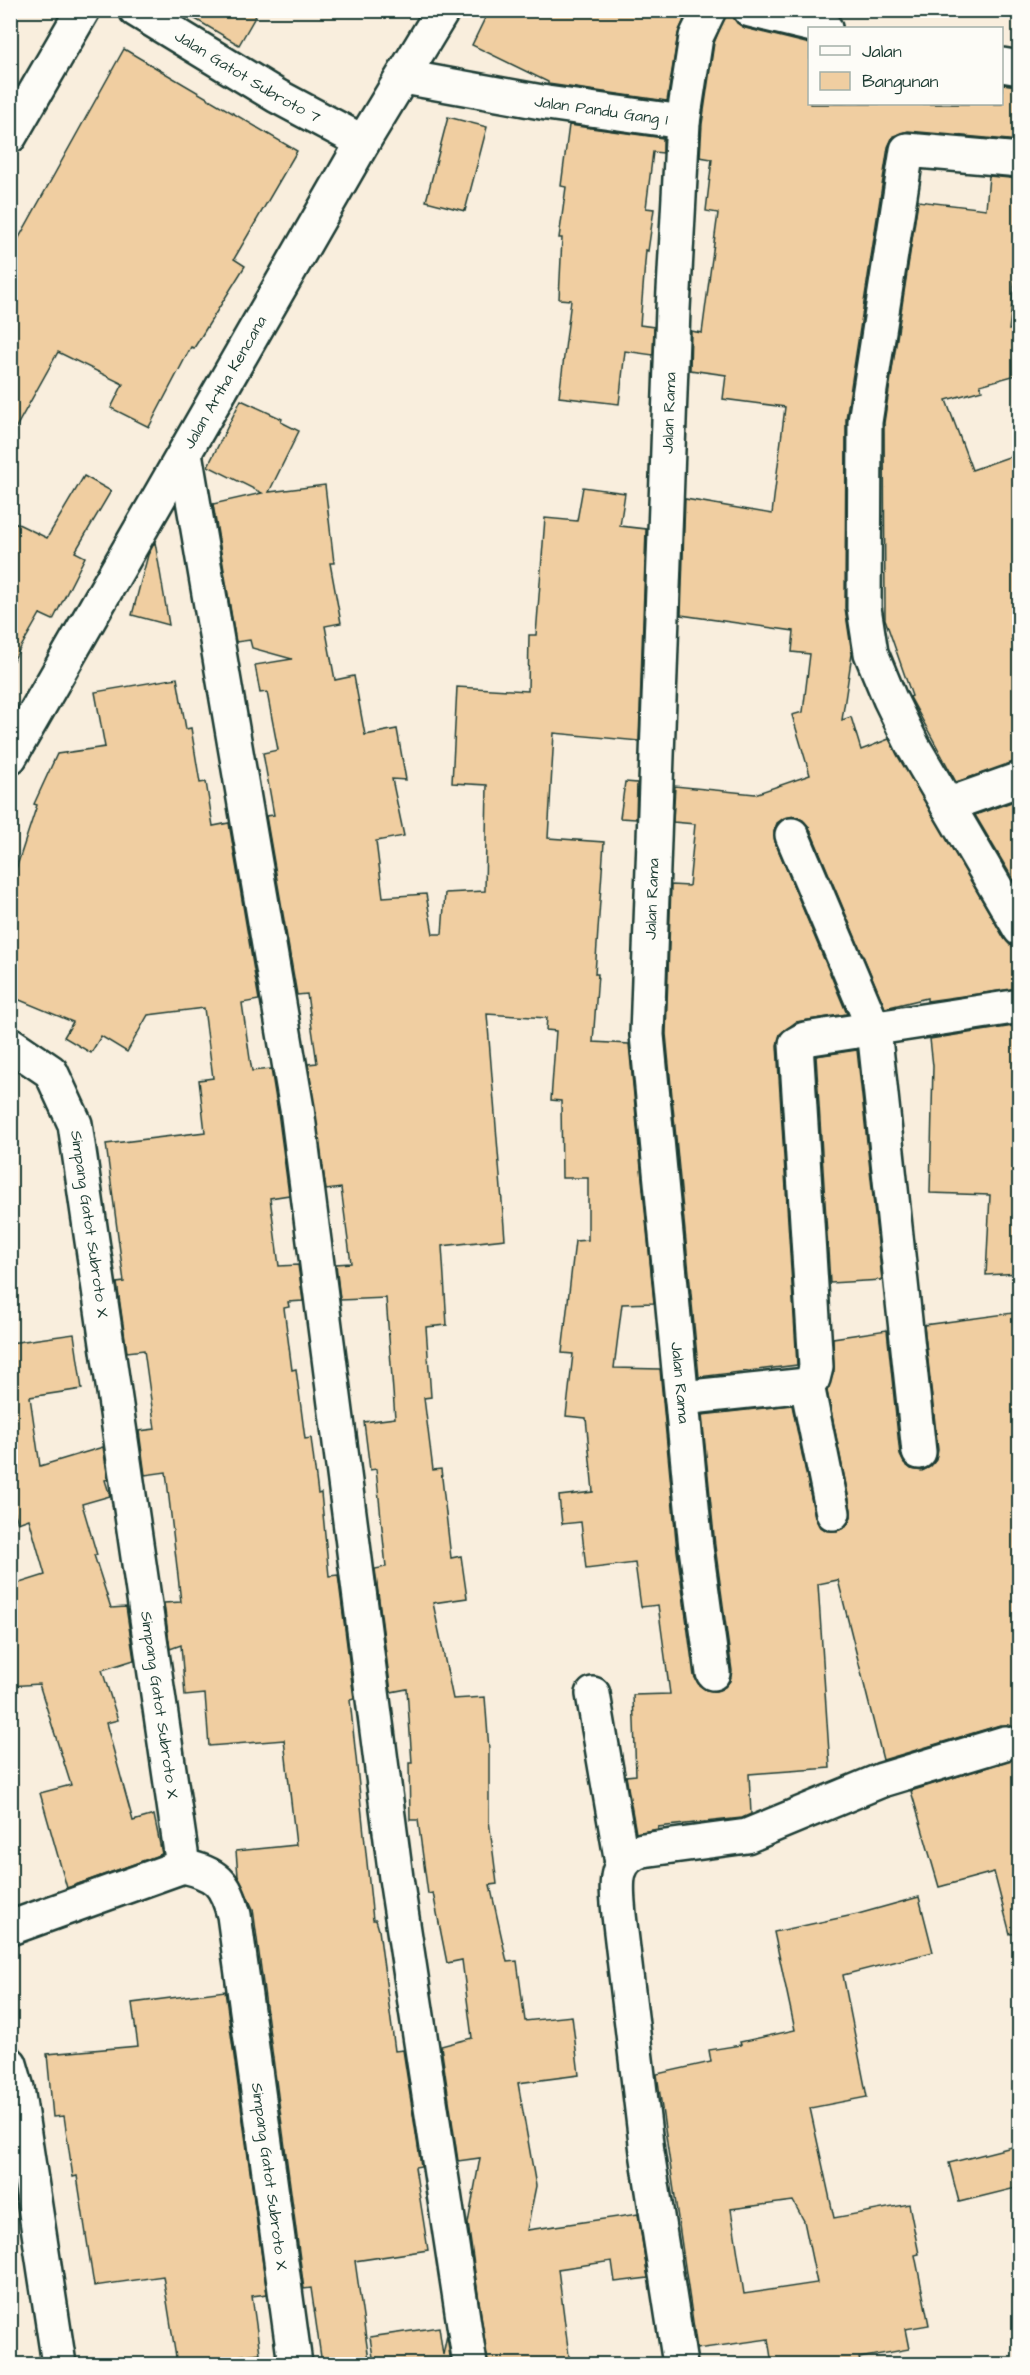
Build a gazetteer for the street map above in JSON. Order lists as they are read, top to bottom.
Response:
{
  "streets": {
    "street": [
      "Jalan Gatot Subroto 7",
      "Jalan Pandu Gang 1",
      "Jalan Artha Kencana",
      "Jalan Rama",
      "Simpang Gatot Subroto X"
    ]
  },
  "crossings": [
    ["Jalan Gatot Subroto 7", "Jalan Artha Kencana"],
    ["Jalan Pandu Gang 1", "Jalan Artha Kencana"],
    ["Jalan Pandu Gang 1", "Jalan Rama"]
  ],
  "legend": ["Jalan", "Bangunan"]
}
